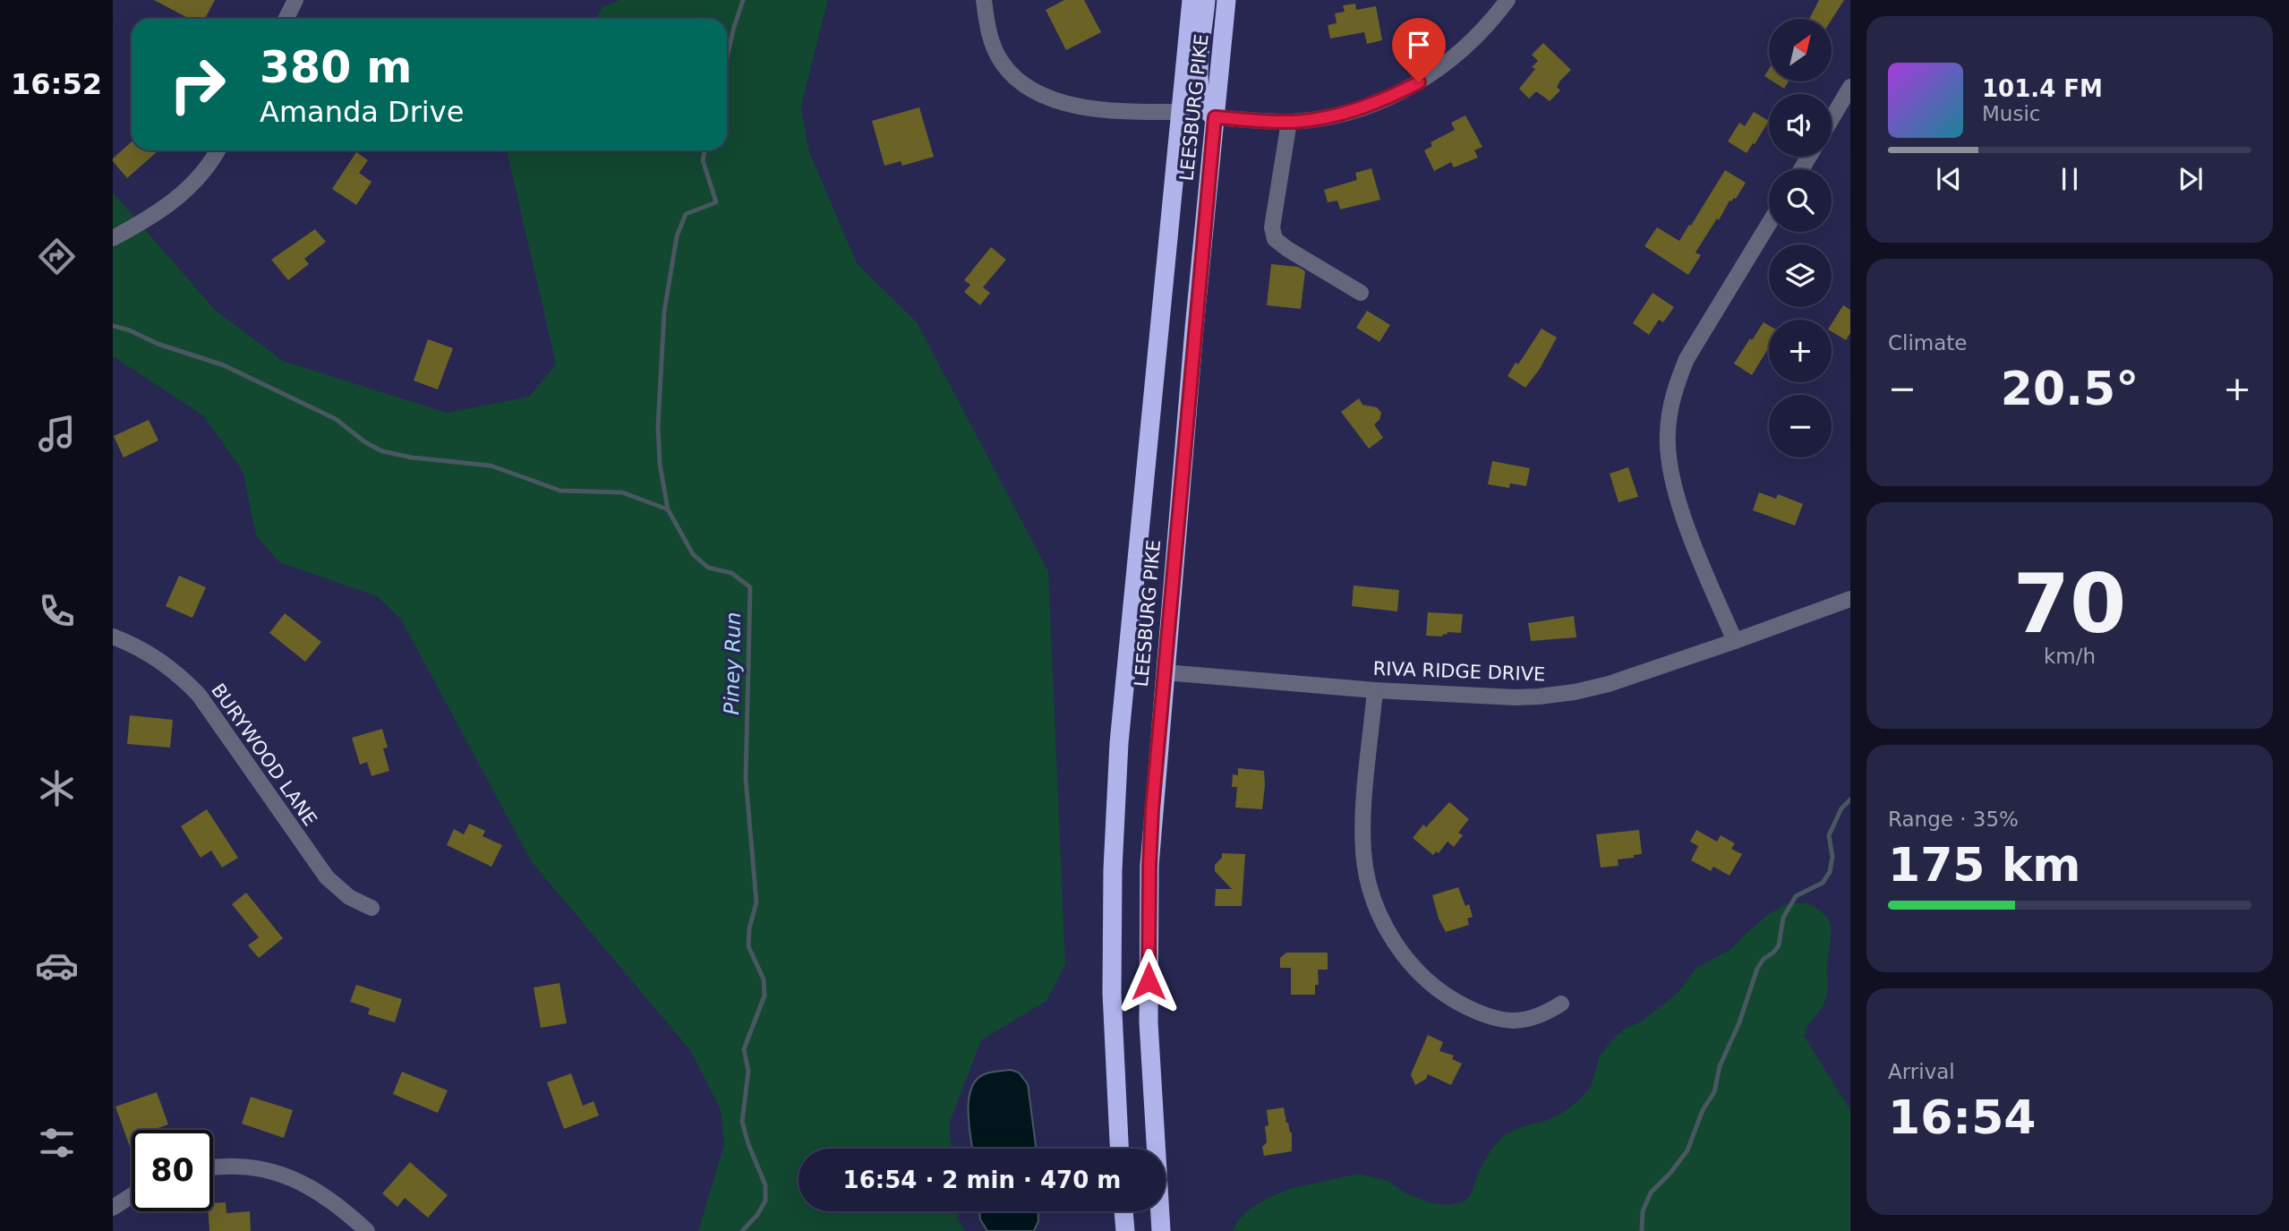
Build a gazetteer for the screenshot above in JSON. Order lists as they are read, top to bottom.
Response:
{
  "streets": {
    "highway": ["LEESBURG PIKE"],
    "street": ["RIVA RIDGE DRIVE", "BURYWOOD LANE"]
  },
  "crossings": [
    ["LEESBURG PIKE", "RIVA RIDGE DRIVE"]
  ],
  "water": ["Piney Run"],
  "north": "top right",
  "page": {
    "tabs": "16:52",
    "map_buttons": ["+", "−"],
    "turn": ["380 m", "Amanda Drive"],
    "song": ["101.4 FM", "Music"],
    "tile": [
      "Climate",
      ["70", "km/h"],
      ["Range · 35%", "175 km"],
      ["Arrival", "16:54"]
    ],
    "heat": ["−", "20.5°", "+"],
    "limit": "80",
    "trip": "16:54 · 2 min · 470 m"
  }
}
